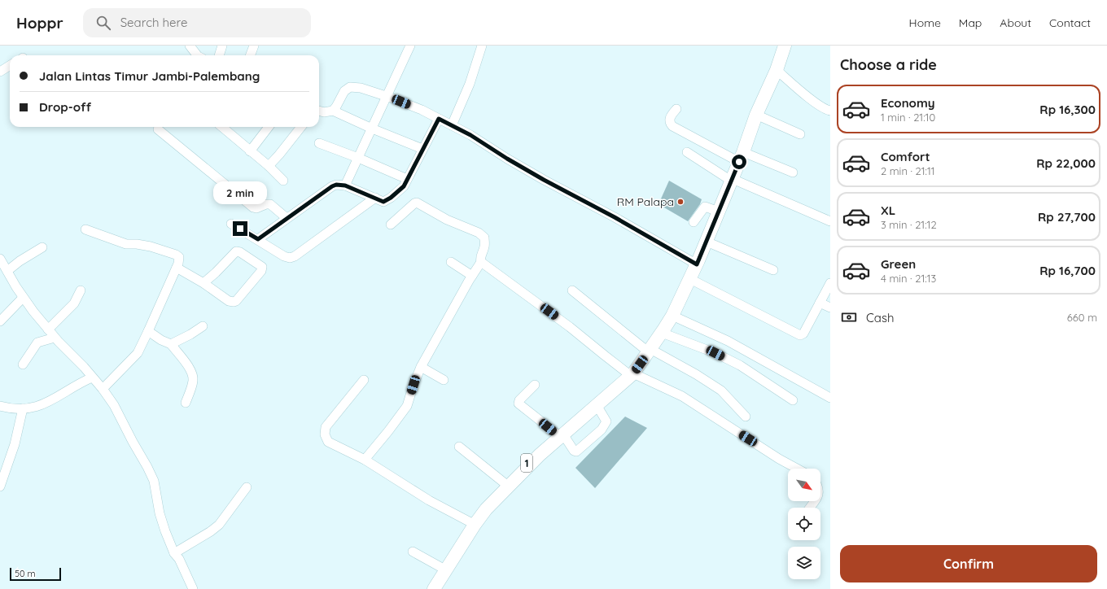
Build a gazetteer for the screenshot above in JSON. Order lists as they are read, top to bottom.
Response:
{
  "streets": {
    "highway": ["1"]
  },
  "places": ["RM Palapa"],
  "scale_bar": "50 m",
  "north": "bottom right",
  "page": {
    "header": "Hoppr",
    "search": "Search here",
    "nav": [
      "Home",
      "Map",
      "About",
      "Contact"
    ],
    "heading": "Choose a ride",
    "banner": ["Jalan Lintas Timur Jambi-Palembang", "Drop-off"],
    "list": [
      {
        "name": "Economy",
        "note": "1 min · 21:10",
        "value": "Rp 16,300"
      },
      {
        "name": "Comfort",
        "note": "2 min · 21:11",
        "value": "Rp 22,000"
      },
      {
        "name": "XL",
        "note": "3 min · 21:12",
        "value": "Rp 27,700"
      },
      {
        "name": "Green",
        "note": "4 min · 21:13",
        "value": "Rp 16,700"
      }
    ],
    "bubble": "2 min",
    "pay": ["Cash", "660 m"],
    "buttons": "Confirm",
    "scale": "50 m"
  }
}
